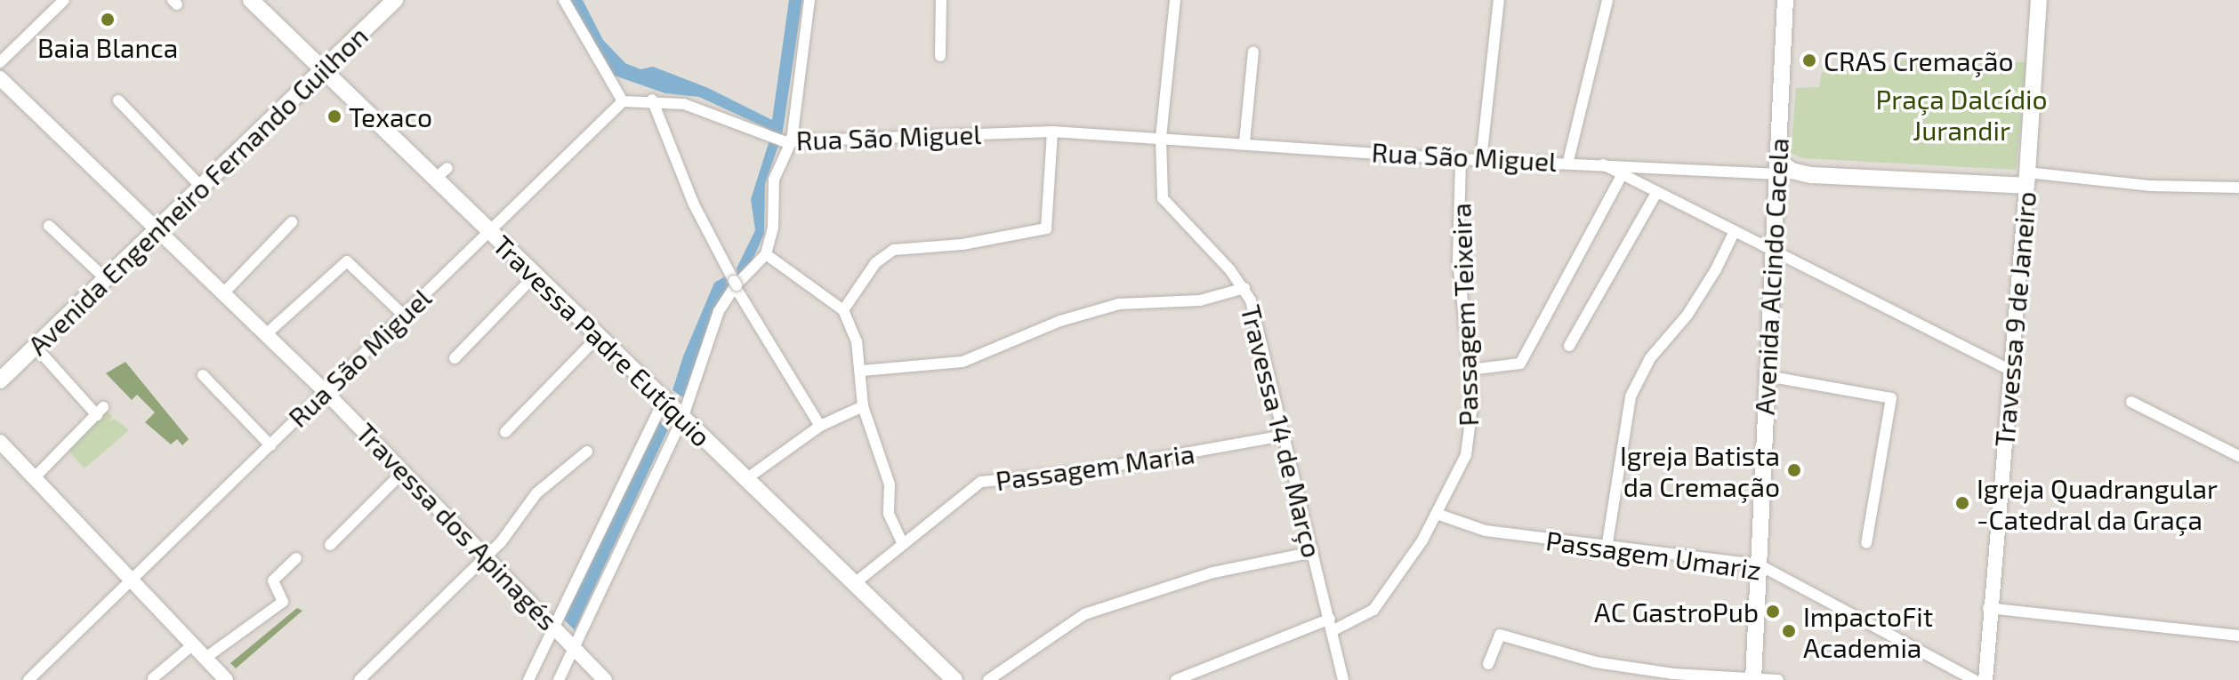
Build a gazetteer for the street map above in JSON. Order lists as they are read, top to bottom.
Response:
{
  "streets": {
    "main road": [
      "Rua São Miguel",
      "Avenida Engenheiro Fernando Guilhon",
      "Avenida Alcindo Cacela",
      "Travessa 9 de Janeiro",
      "Travessa Padre Eutíquio"
    ],
    "street": [
      "Passagem Teixeira",
      "Travessa 14 de Março",
      "Passagem Maria",
      "Travessa dos Apinagés",
      "Passagem Umariz"
    ]
  },
  "crossings": [
    ["Rua São Miguel", "Avenida Alcindo Cacela"],
    ["Rua São Miguel", "Passagem Teixeira"],
    ["Rua São Miguel", "Travessa 9 de Janeiro"],
    ["Rua São Miguel", "Travessa Padre Eutíquio"],
    ["Rua São Miguel", "Travessa 14 de Março"],
    ["Rua São Miguel", "Travessa dos Apinagés"],
    ["Avenida Engenheiro Fernando Guilhon", "Travessa Padre Eutíquio"],
    ["Avenida Engenheiro Fernando Guilhon", "Travessa dos Apinagés"],
    ["Avenida Alcindo Cacela", "Passagem Umariz"],
    ["Passagem Teixeira", "Travessa 14 de Março"],
    ["Passagem Teixeira", "Passagem Umariz"],
    ["Travessa Padre Eutíquio", "Passagem Maria"],
    ["Travessa 14 de Março", "Passagem Maria"]
  ],
  "parks": ["Praça Dalcídio Jurandir"],
  "places": [
    "Baia Blanca",
    "CRAS Cremação",
    "Texaco",
    "Igreja Batista da Cremação",
    "Igreja Quadrangular -Catedral da Graça",
    "AC GastroPub",
    "ImpactoFit Academia"
  ]
}
